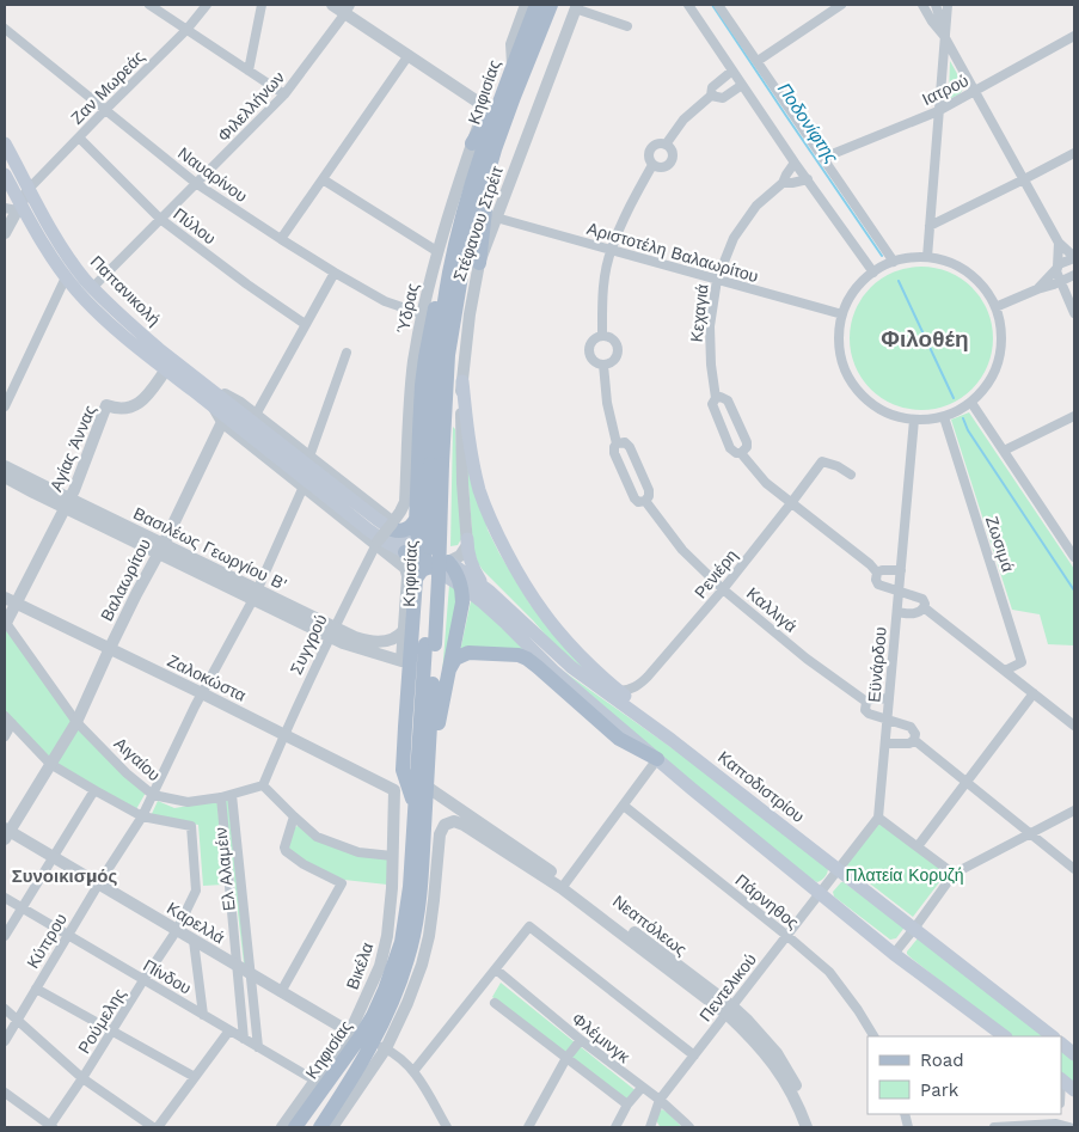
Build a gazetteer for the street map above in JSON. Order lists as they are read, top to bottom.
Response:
{
  "streets": {
    "main road": ["Κηφισίας", "Παπανικολή", "Καποδιστρίου"],
    "street": [
      "Ζαν Μωρεάς",
      "Ιατρού",
      "Φιλελλήνων",
      "Ναυαρίνου",
      "Στέφανου Στρέιτ",
      "Πύλου",
      "Αριστοτέλη Βαλαωρίτου",
      "Ύδρας",
      "Κεχαγιά",
      "Αγίας Άννας",
      "Ζωσιμά",
      "Βασιλέως Γεωργίου Β'",
      "Ρενιέρη",
      "Βαλαωρίτου",
      "Καλλιγά",
      "Συγγρού",
      "Εϋνάρδου",
      "Ζαλοκώστα",
      "Αιγαίου",
      "Ελ Αλαμέιν",
      "Πάρνηθος",
      "Καρελλά",
      "Νεαπόλεως",
      "Κύπρου",
      "Βικέλα",
      "Πίνδου",
      "Πεντελικού",
      "Ρούμελης",
      "Φλέμινγκ"
    ]
  },
  "crossings": [
    ["Ζαν Μωρεάς", "Ναυαρίνου"],
    ["Ζαν Μωρεάς", "Πύλου"],
    ["Ζαν Μωρεάς", "Παπανικολή"],
    ["Κηφισίας", "Βασιλέως Γεωργίου Β'"],
    ["Κηφισίας", "Καρελλά"],
    ["Κηφισίας", "Νεαπόλεως"],
    ["Κηφισίας", "Βικέλα"],
    ["Φιλελλήνων", "Ναυαρίνου"],
    ["Φιλελλήνων", "Πύλου"],
    ["Φιλελλήνων", "Παπανικολή"],
    ["Ναυαρίνου", "Ύδρας"],
    ["Στέφανου Στρέιτ", "Αριστοτέλη Βαλαωρίτου"],
    ["Αριστοτέλη Βαλαωρίτου", "Κεχαγιά"],
    ["Αριστοτέλη Βαλαωρίτου", "Ζωσιμά"],
    ["Αριστοτέλη Βαλαωρίτου", "Καλλιγά"],
    ["Αριστοτέλη Βαλαωρίτου", "Εϋνάρδου"],
    ["Παπανικολή", "Ύδρας"],
    ["Παπανικολή", "Συγγρού"],
    ["Παπανικολή", "Καποδιστρίου"],
    ["Ύδρας", "Συγγρού"],
    ["Κεχαγιά", "Ζωσιμά"],
    ["Κεχαγιά", "Ρενιέρη"],
    ["Κεχαγιά", "Εϋνάρδου"],
    ["Αγίας Άννας", "Βασιλέως Γεωργίου Β'"],
    ["Ζωσιμά", "Εϋνάρδου"],
    ["Βασιλέως Γεωργίου Β'", "Βαλαωρίτου"],
    ["Βασιλέως Γεωργίου Β'", "Συγγρού"],
    ["Βασιλέως Γεωργίου Β'", "Κύπρου"],
    ["Ρενιέρη", "Καλλιγά"],
    ["Βαλαωρίτου", "Ζαλοκώστα"],
    ["Βαλαωρίτου", "Αιγαίου"],
    ["Βαλαωρίτου", "Καρελλά"],
    ["Καλλιγά", "Εϋνάρδου"],
    ["Συγγρού", "Ζαλοκώστα"],
    ["Συγγρού", "Αιγαίου"],
    ["Ζαλοκώστα", "Κύπρου"],
    ["Ζαλοκώστα", "Βικέλα"],
    ["Αιγαίου", "Ελ Αλαμέιν"],
    ["Αιγαίου", "Κύπρου"],
    ["Ελ Αλαμέιν", "Καρελλά"],
    ["Ελ Αλαμέιν", "Πίνδου"],
    ["Πάρνηθος", "Πεντελικού"],
    ["Καρελλά", "Νεαπόλεως"],
    ["Καρελλά", "Κύπρου"],
    ["Καρελλά", "Βικέλα"],
    ["Καρελλά", "Ρούμελης"],
    ["Νεαπόλεως", "Βικέλα"],
    ["Νεαπόλεως", "Πεντελικού"],
    ["Κύπρου", "Πίνδου"],
    ["Κύπρου", "Ρούμελης"],
    ["Βικέλα", "Πίνδου"],
    ["Πίνδου", "Ρούμελης"],
    ["Πεντελικού", "Φλέμινγκ"]
  ],
  "districts": ["Φιλοθέη", "Συνοικισμός"],
  "water": ["Ποδονίφτης"],
  "parks": ["Πλατεία Κορυζή"],
  "legend": ["Road", "Park"]
}
